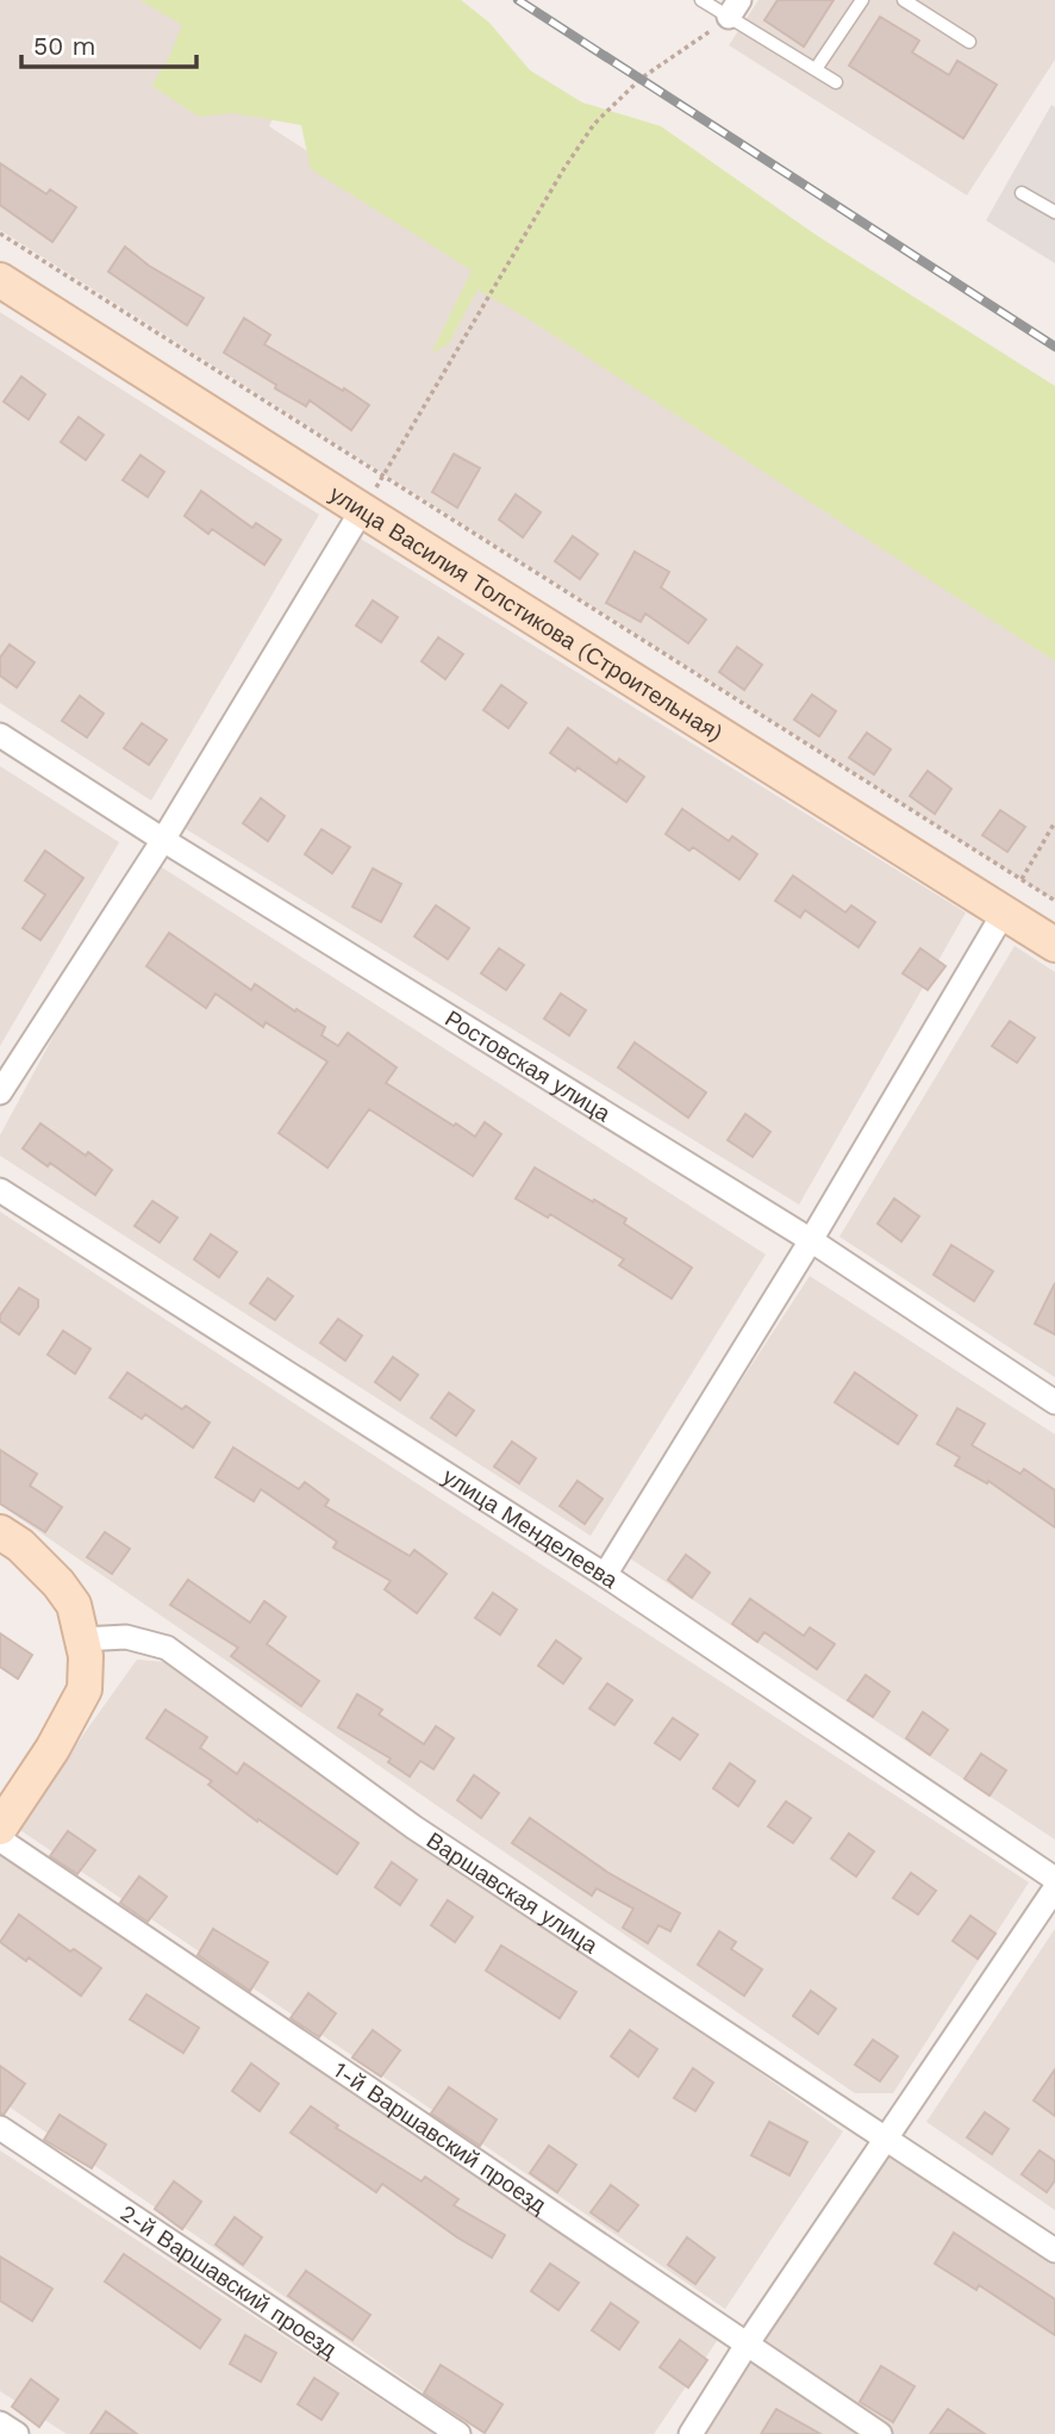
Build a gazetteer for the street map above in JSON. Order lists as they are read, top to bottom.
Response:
{
  "streets": {
    "main road": ["улица Василия Толстикова (Строительная)"],
    "street": [
      "Ростовская улица",
      "улица Менделеева",
      "Варшавская улица",
      "1-й Варшавский проезд",
      "2-й Варшавский проезд"
    ]
  },
  "scale_bar": "50 m"
}
